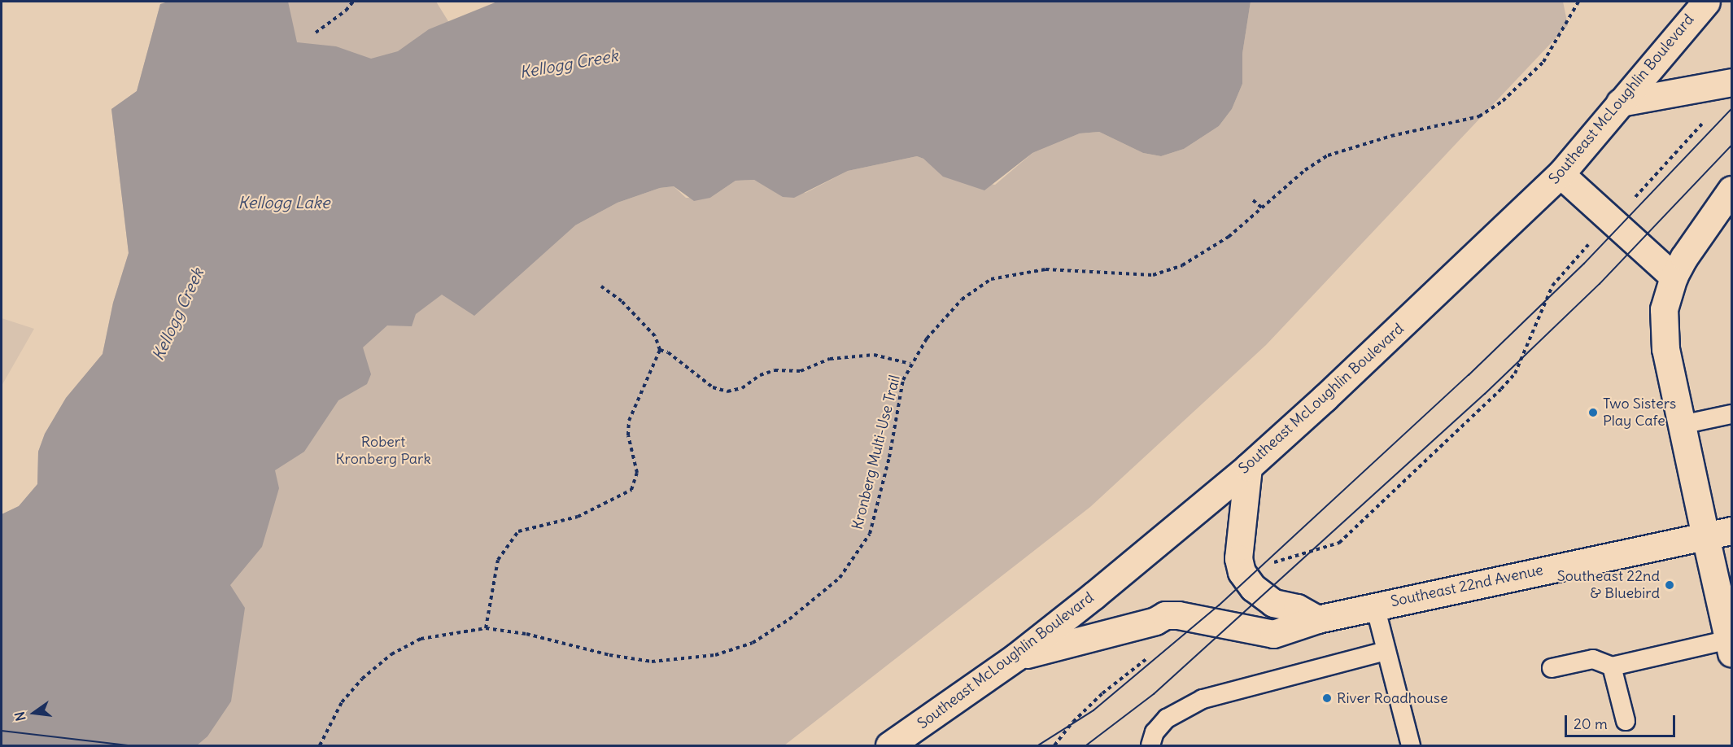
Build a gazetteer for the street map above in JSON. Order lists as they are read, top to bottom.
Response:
{
  "streets": {
    "main road": ["Southeast McLoughlin Boulevard", "Southeast 22nd Avenue"],
    "path": ["Kronberg Multi-Use Trail"]
  },
  "crossings": [
    ["Southeast McLoughlin Boulevard", "Southeast 22nd Avenue"]
  ],
  "water": ["Kellogg Creek", "Kellogg Lake"],
  "parks": ["Robert Kronberg Park"],
  "places": ["Two Sisters Play Cafe", "Southeast 22nd & Bluebird", "River Roadhouse"],
  "scale_bar": "20 m",
  "north": "left"
}
